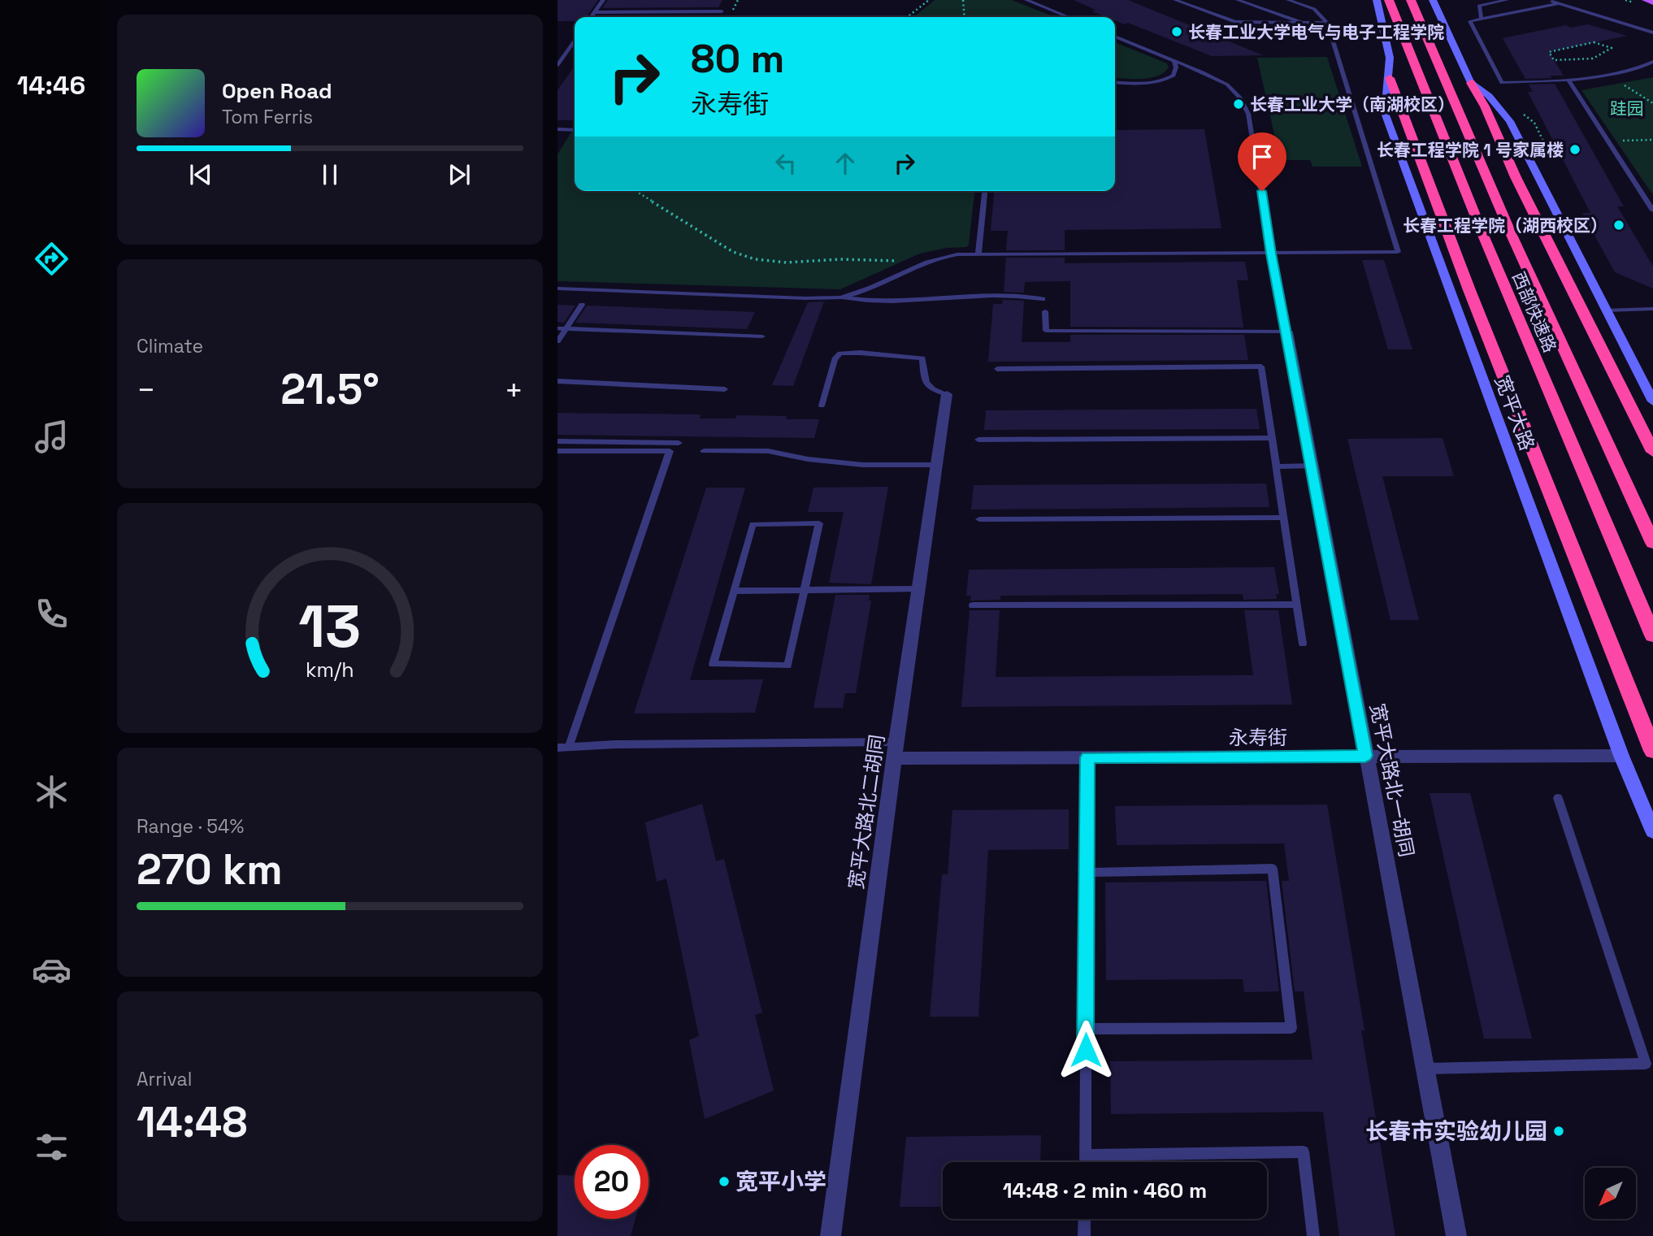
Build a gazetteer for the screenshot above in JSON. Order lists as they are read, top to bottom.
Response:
{
  "streets": {
    "highway": ["西部快速路"],
    "main road": ["宽平大路"],
    "street": ["永寿街", "宽平大路北一胡同", "宽平大路北二胡同"]
  },
  "crossings": [
    ["西部快速路", "宽平大路"],
    ["宽平大路", "永寿街"],
    ["永寿街", "宽平大路北一胡同"],
    ["永寿街", "宽平大路北二胡同"]
  ],
  "parks": ["跬园"],
  "places": [
    "长春工业大学电气与电子工程学院",
    "长春工业大学（南湖校区）",
    "长春工程学院 1 号家属楼",
    "长春工程学院（湖西校区）",
    "长春市实验幼儿园",
    "宽平小学"
  ],
  "north": "bottom left",
  "page": {
    "tabs": "14:46",
    "turn": ["80 m", "永寿街"],
    "song": ["Open Road", "Tom Ferris"],
    "tile": [
      "Climate",
      ["Range · 54%", "270 km"],
      ["Arrival", "14:48"]
    ],
    "heat": ["−", "21.5°", "+"],
    "limit": "20",
    "trip": "14:48 · 2 min · 460 m",
    "gauge": ["13", "km/h"]
  }
}
